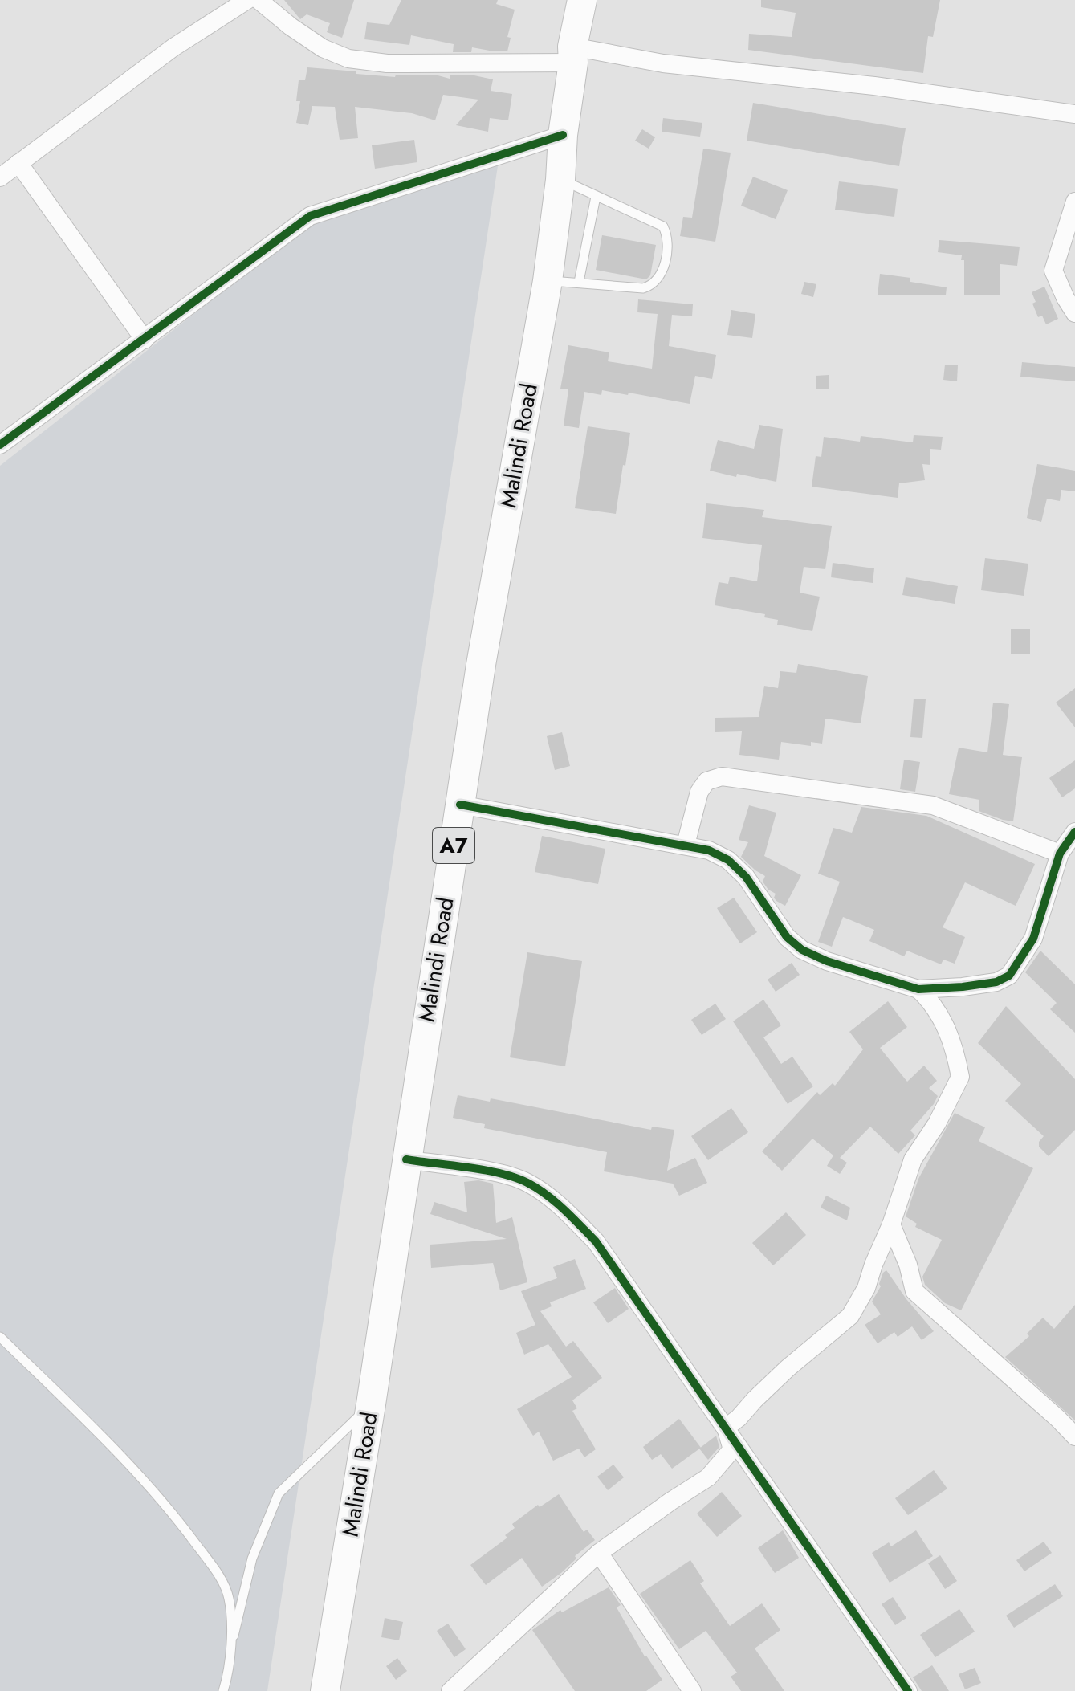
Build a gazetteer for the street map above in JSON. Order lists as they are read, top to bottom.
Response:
{
  "streets": {
    "highway": ["Malindi Road", "A7"]
  }
}
